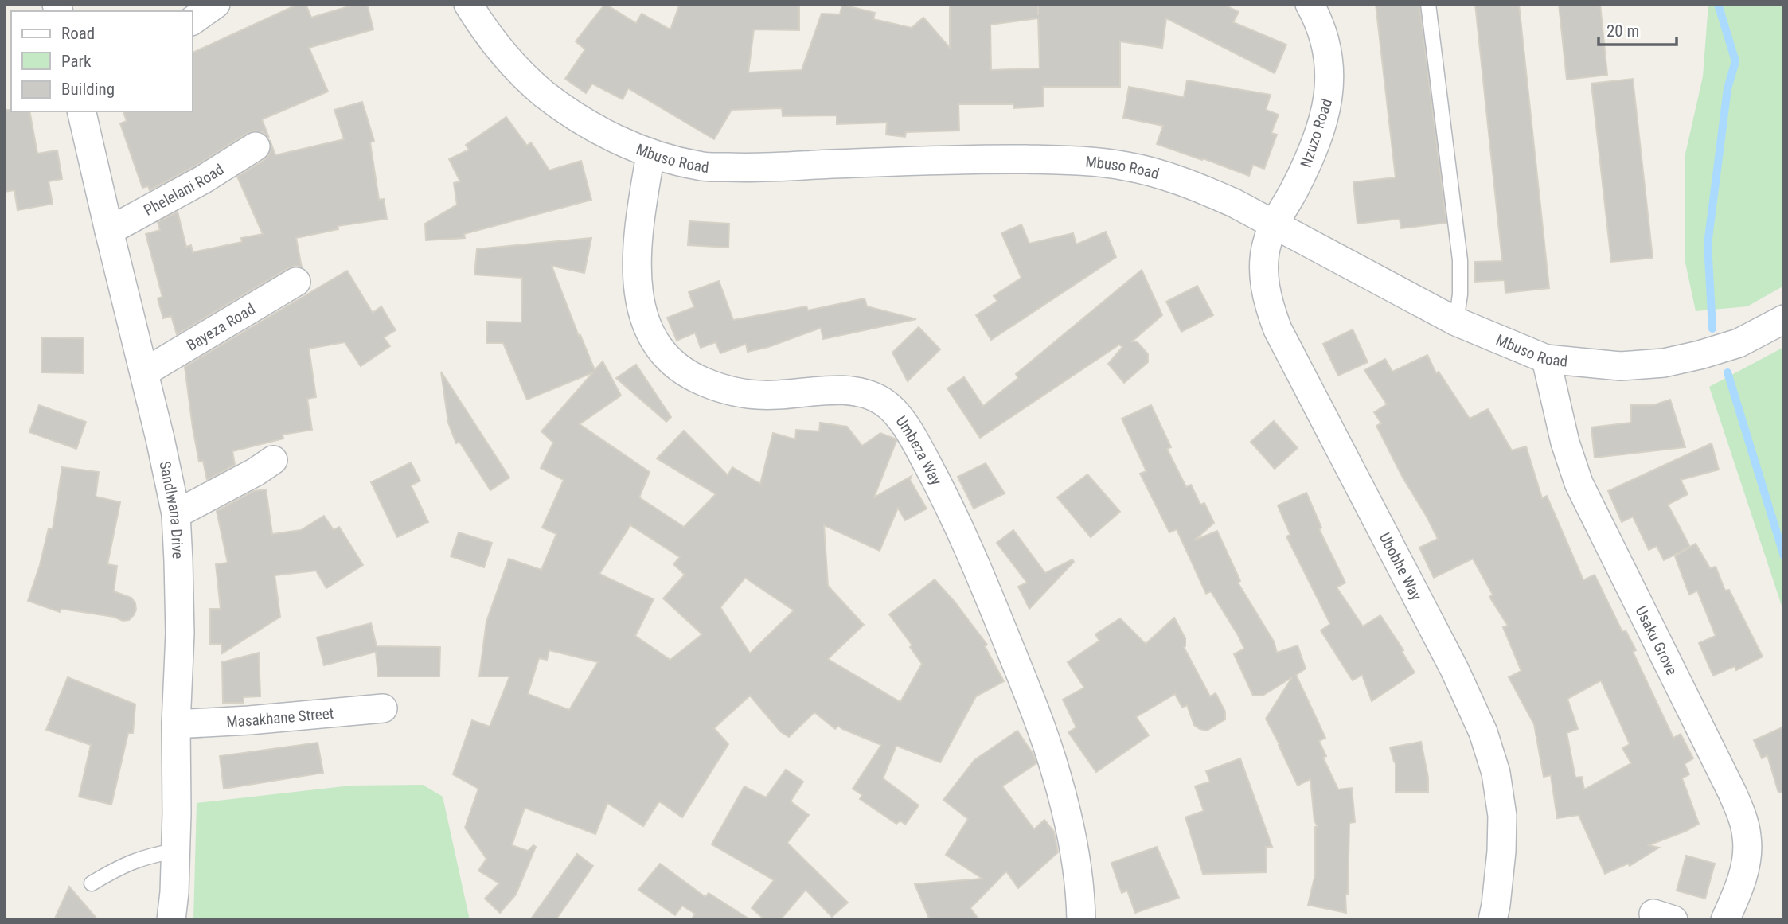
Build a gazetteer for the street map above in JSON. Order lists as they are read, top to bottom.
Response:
{
  "streets": {
    "street": [
      "Nzuzo Road",
      "Mbuso Road",
      "Phelelani Road",
      "Bayeza Road",
      "Umbeza Way",
      "Sandlwana Drive",
      "Ubobhe Way",
      "Usaku Grove",
      "Masakhane Street"
    ]
  },
  "crossings": [
    ["Nzuzo Road", "Mbuso Road"],
    ["Nzuzo Road", "Ubobhe Way"],
    ["Mbuso Road", "Umbeza Way"],
    ["Mbuso Road", "Ubobhe Way"],
    ["Mbuso Road", "Usaku Grove"],
    ["Phelelani Road", "Sandlwana Drive"],
    ["Bayeza Road", "Sandlwana Drive"],
    ["Sandlwana Drive", "Masakhane Street"]
  ],
  "legend": ["Road", "Park", "Building"],
  "scale_bar": "20 m"
}
